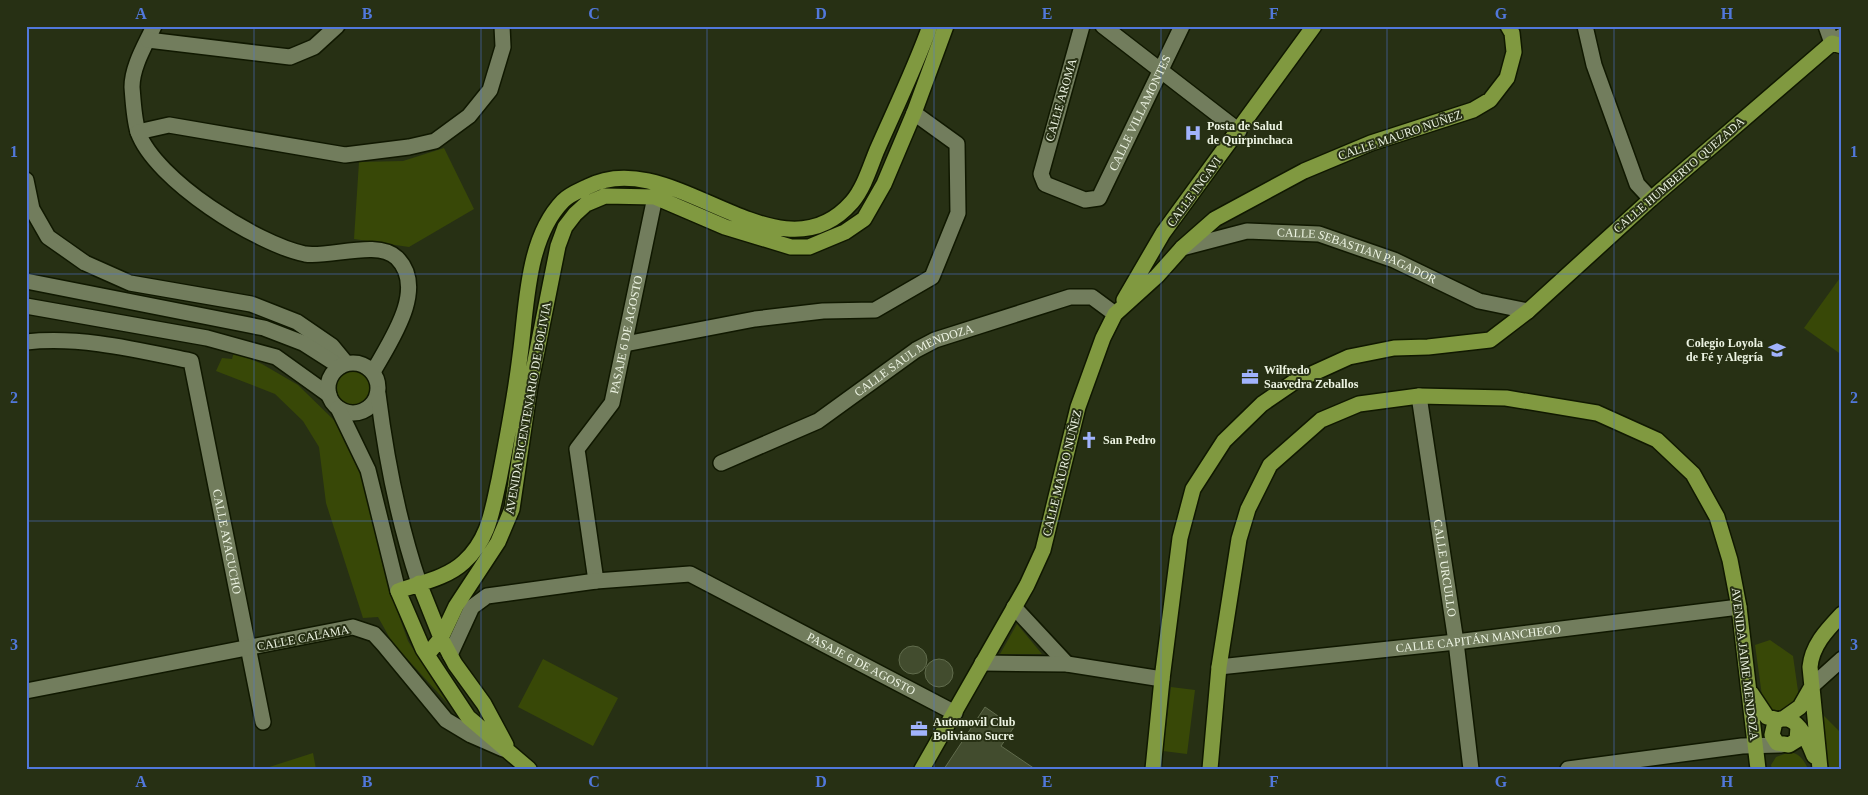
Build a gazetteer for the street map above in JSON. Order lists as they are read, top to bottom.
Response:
{
  "streets": {
    "main road": [
      "CALLE MAURO NUÑEZ",
      "CALLE HUMBERTO QUEZADA",
      "CALLE INGAVI",
      "AVENIDA BICENTENARIO DE BOLIVIA",
      "CALLE CALAMA",
      "AVENIDA JAIME MENDOZA"
    ],
    "street": [
      "CALLE AROMA",
      "CALLE VILLAMONTES",
      "CALLE SEBASTIAN PAGADOR",
      "PASAJE 6 DE AGOSTO",
      "CALLE SAUL MENDOZA",
      "CALLE AYACUCHO",
      "CALLE URCULLO",
      "CALLE CAPITÁN MANCHEGO"
    ]
  },
  "crossings": [
    ["CALLE AROMA", "CALLE VILLAMONTES"],
    ["CALLE MAURO NUÑEZ", "CALLE INGAVI"],
    ["CALLE MAURO NUÑEZ", "CALLE SEBASTIAN PAGADOR"],
    ["CALLE MAURO NUÑEZ", "PASAJE 6 DE AGOSTO"],
    ["CALLE MAURO NUÑEZ", "CALLE SAUL MENDOZA"],
    ["CALLE HUMBERTO QUEZADA", "CALLE SEBASTIAN PAGADOR"],
    ["CALLE INGAVI", "CALLE SAUL MENDOZA"],
    ["PASAJE 6 DE AGOSTO", "AVENIDA BICENTENARIO DE BOLIVIA"],
    ["CALLE AYACUCHO", "CALLE CALAMA"],
    ["CALLE URCULLO", "CALLE CAPITÁN MANCHEGO"],
    ["CALLE URCULLO", "AVENIDA JAIME MENDOZA"],
    ["CALLE CAPITÁN MANCHEGO", "AVENIDA JAIME MENDOZA"]
  ],
  "places": {
    "hospital": ["Posta de Salud de Quirpinchaca"],
    "school or university": ["Colegio Loyola de Fé y Alegría"],
    "office": ["Wilfredo Saavedra Zeballos", "Automovil Club Boliviano Sucre"],
    "church": ["San Pedro"]
  },
  "grid": {
    "columns": [
      "A",
      "B",
      "C",
      "D",
      "E",
      "F",
      "G",
      "H"
    ],
    "rows": ["1", "2", "3"]
  }
}
